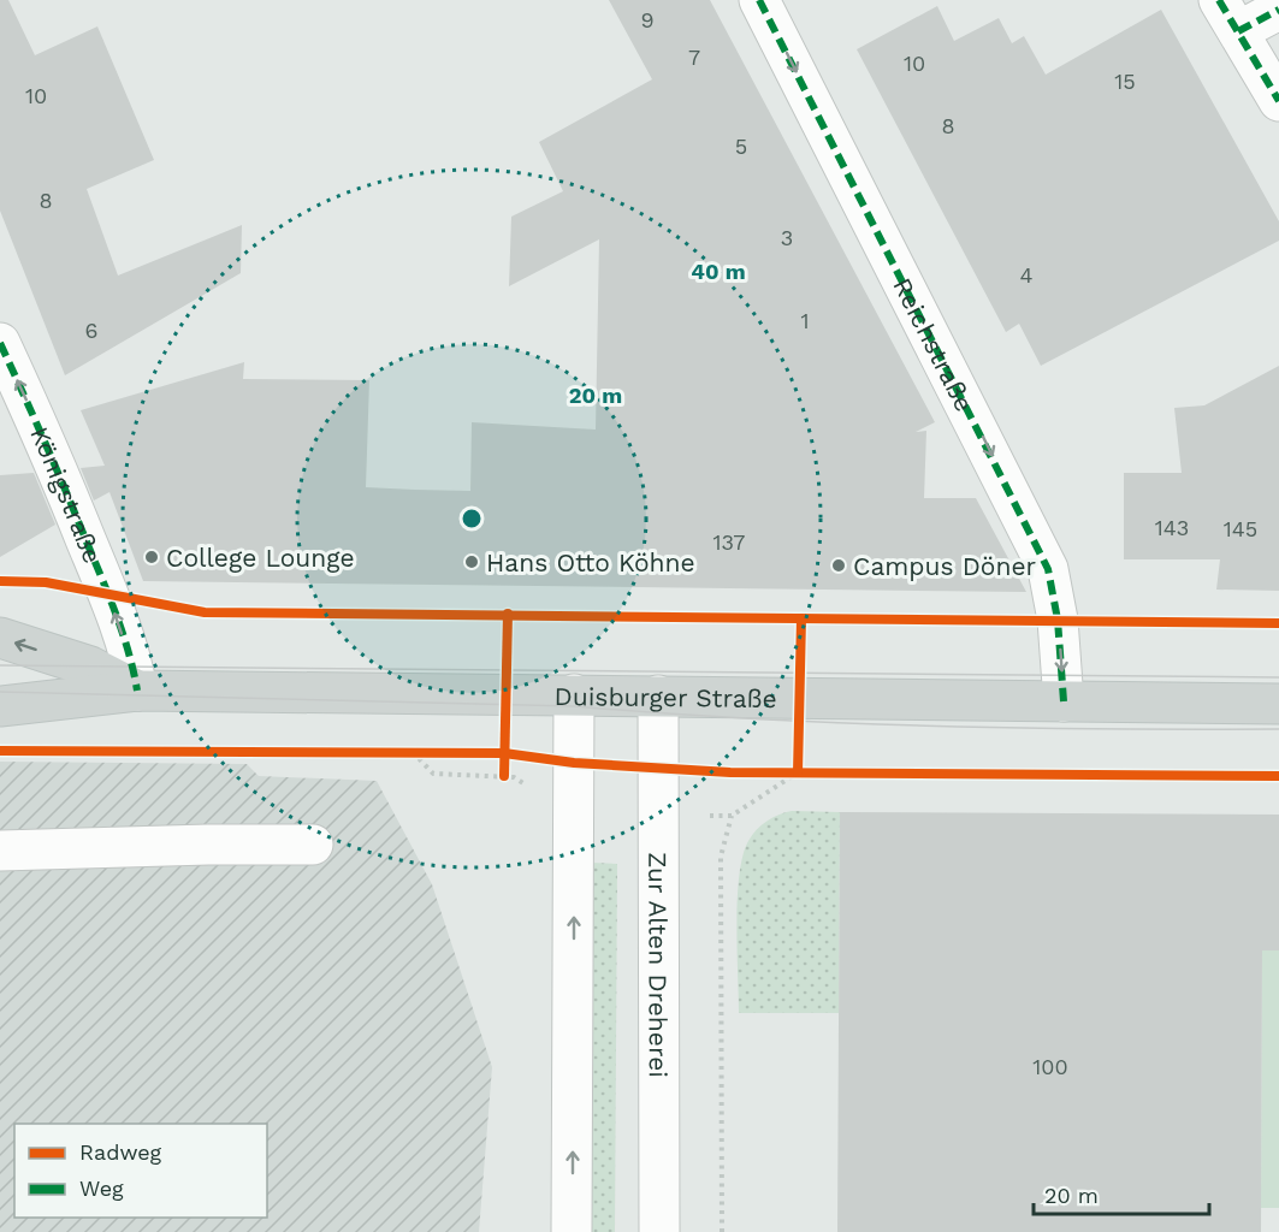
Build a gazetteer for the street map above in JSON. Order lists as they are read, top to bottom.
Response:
{
  "streets": {
    "main road": ["Duisburger Straße"],
    "street": ["Reichstraße", "Königstraße", "Zur Alten Dreherei"]
  },
  "crossings": [
    ["Reichstraße", "Duisburger Straße"],
    ["Königstraße", "Duisburger Straße"],
    ["Duisburger Straße", "Zur Alten Dreherei"]
  ],
  "one_way": ["Reichstraße", "Königstraße"],
  "places": ["College Lounge", "Hans Otto Köhne", "Campus Döner"],
  "house_numbers": [
    "9",
    "7",
    "10",
    "15",
    "10",
    "8",
    "5",
    "8",
    "3",
    "4",
    "1",
    "6",
    "143",
    "145",
    "137",
    "100"
  ],
  "legend": ["Radweg", "Weg"],
  "scale_bar": "20 m",
  "rings": ["40 m", "20 m"]
}
